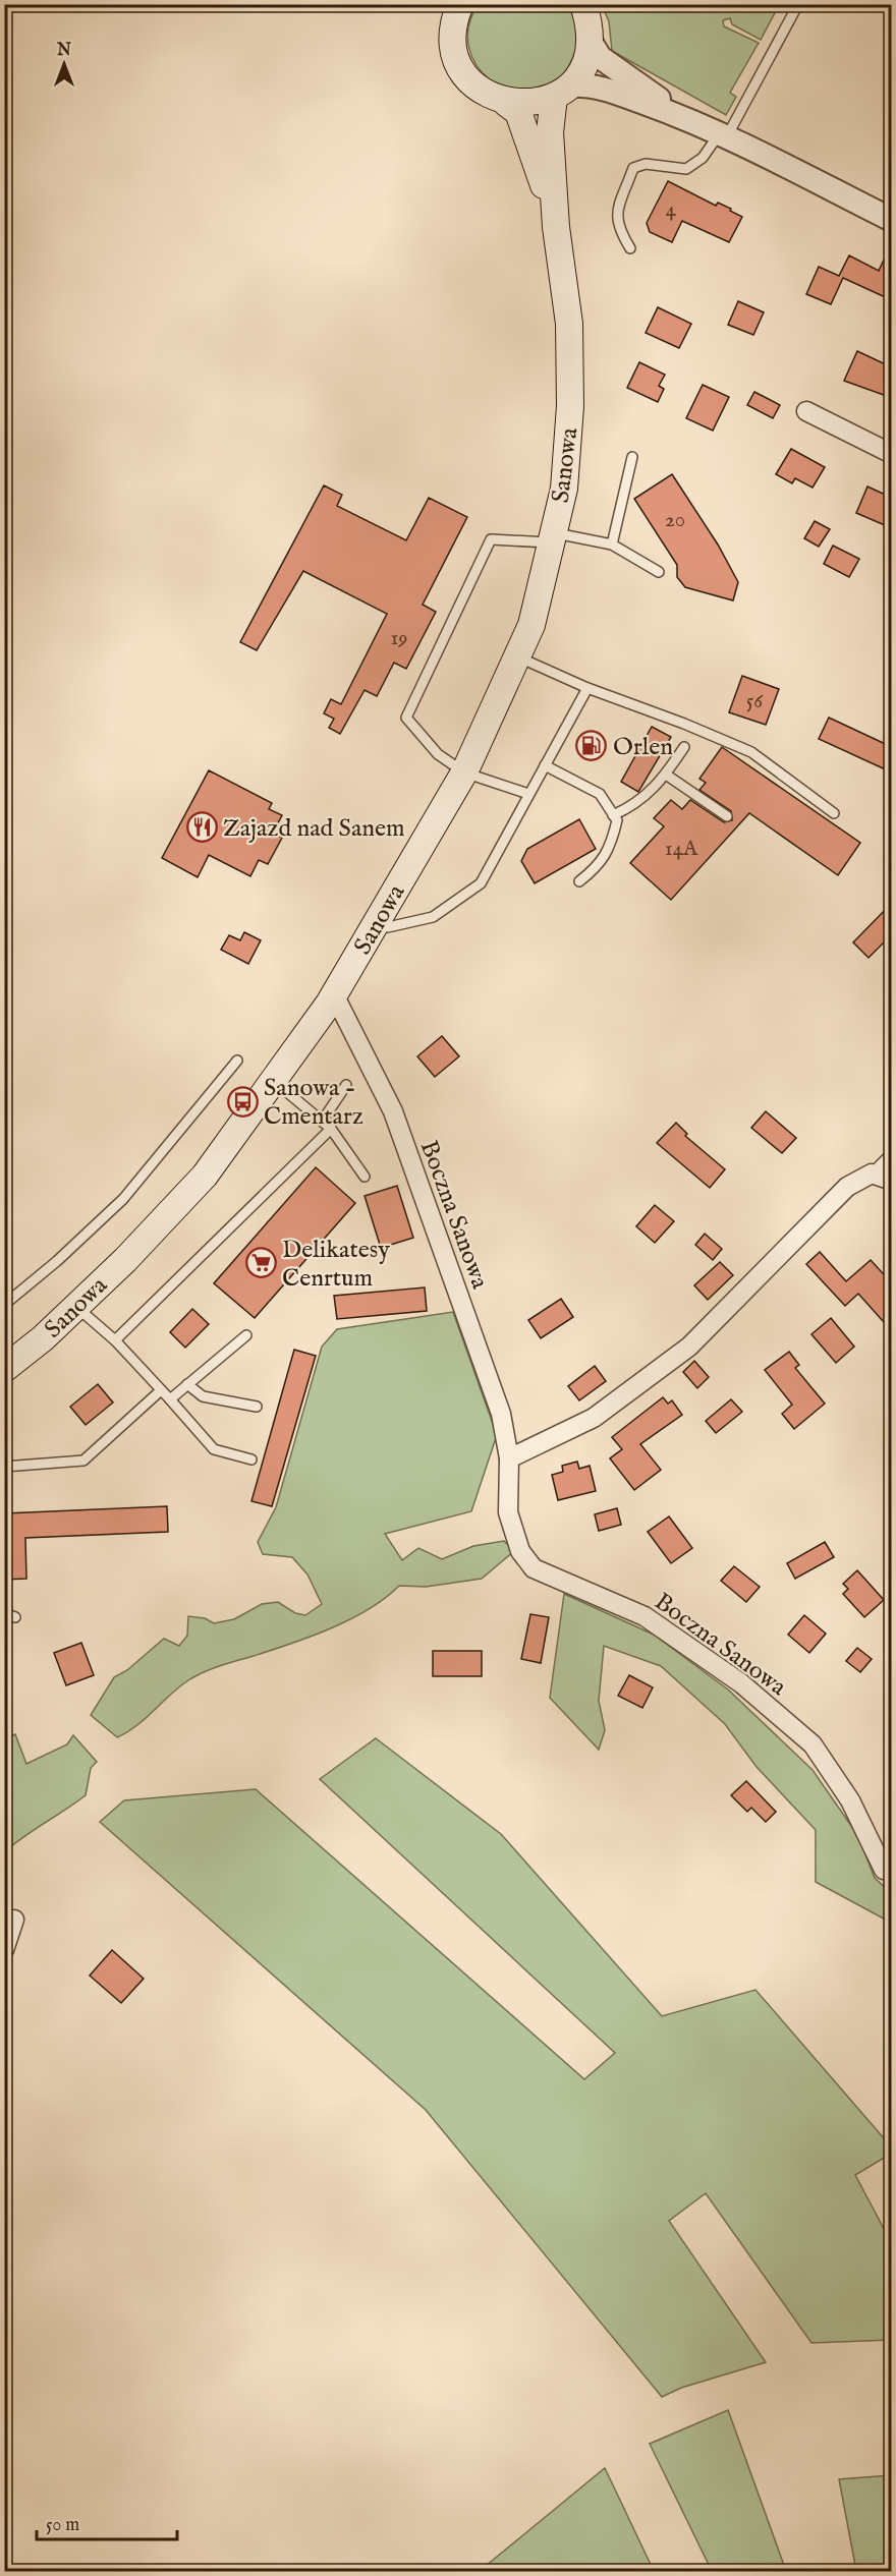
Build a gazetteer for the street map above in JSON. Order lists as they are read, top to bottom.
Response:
{
  "streets": {
    "main road": ["Sanowa"],
    "street": ["Boczna Sanowa"]
  },
  "crossings": [
    ["Sanowa", "Boczna Sanowa"]
  ],
  "places": {
    "fuel station": ["Orlen"],
    "restaurant": ["Zajazd nad Sanem"],
    "bus stop": ["Sanowa - Cmentarz"],
    "supermarket": ["Delikatesy Cenrtum"]
  },
  "house_numbers": [
    "4",
    "20",
    "19",
    "56",
    "14A"
  ],
  "scale_bar": "50 m",
  "north": "top"
}
